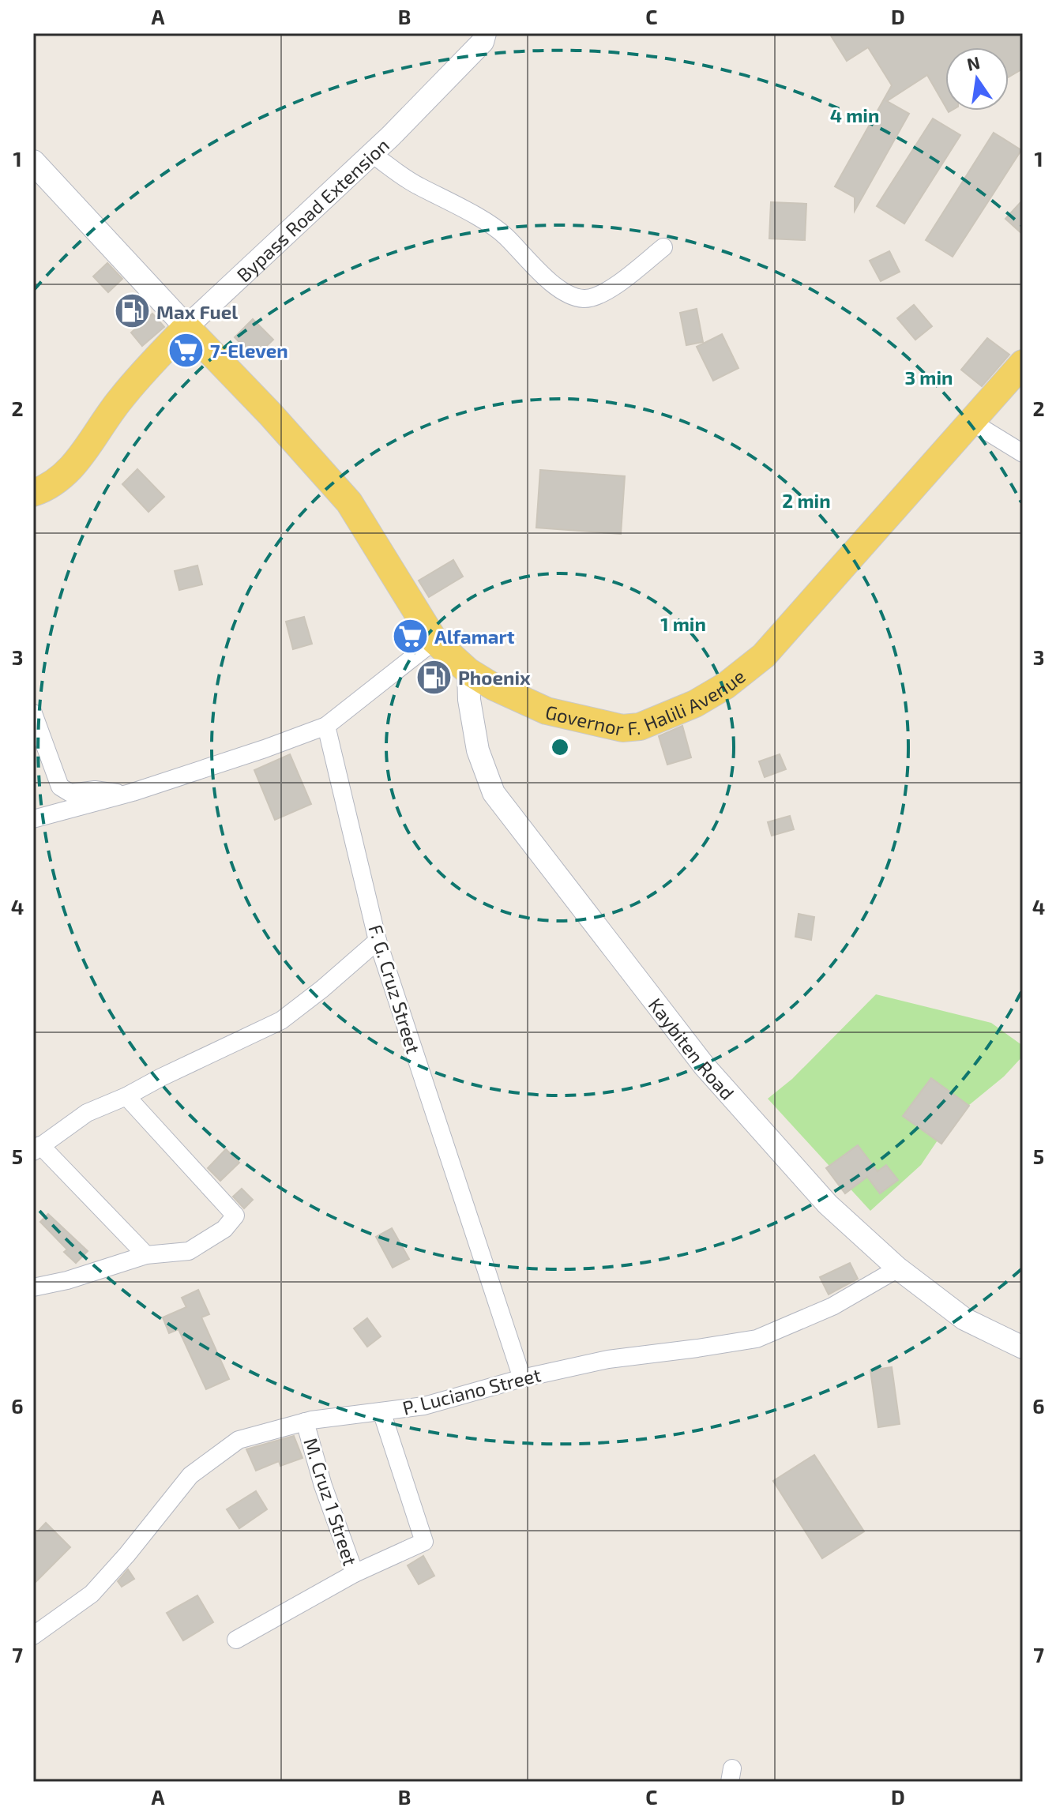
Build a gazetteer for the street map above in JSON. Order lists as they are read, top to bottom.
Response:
{
  "streets": {
    "main road": ["Bypass Road Extension", "Governor F. Halili Avenue"],
    "street": [
      "F. G. Cruz Street",
      "Kaybiten Road",
      "P. Luciano Street",
      "M. Cruz 1 Street"
    ]
  },
  "crossings": [
    ["Bypass Road Extension", "Governor F. Halili Avenue"],
    ["Governor F. Halili Avenue", "Kaybiten Road"],
    ["F. G. Cruz Street", "P. Luciano Street"],
    ["Kaybiten Road", "P. Luciano Street"],
    ["P. Luciano Street", "M. Cruz 1 Street"]
  ],
  "places": {
    "fuel station": ["Max Fuel", "Phoenix"],
    "supermarket": ["7-Eleven", "Alfamart"]
  },
  "north": "top",
  "grid": {
    "columns": [
      "A",
      "B",
      "C",
      "D"
    ],
    "rows": [
      "1",
      "2",
      "3",
      "4",
      "5",
      "6",
      "7"
    ]
  },
  "rings": [
    "4 min",
    "3 min",
    "2 min",
    "1 min"
  ]
}
